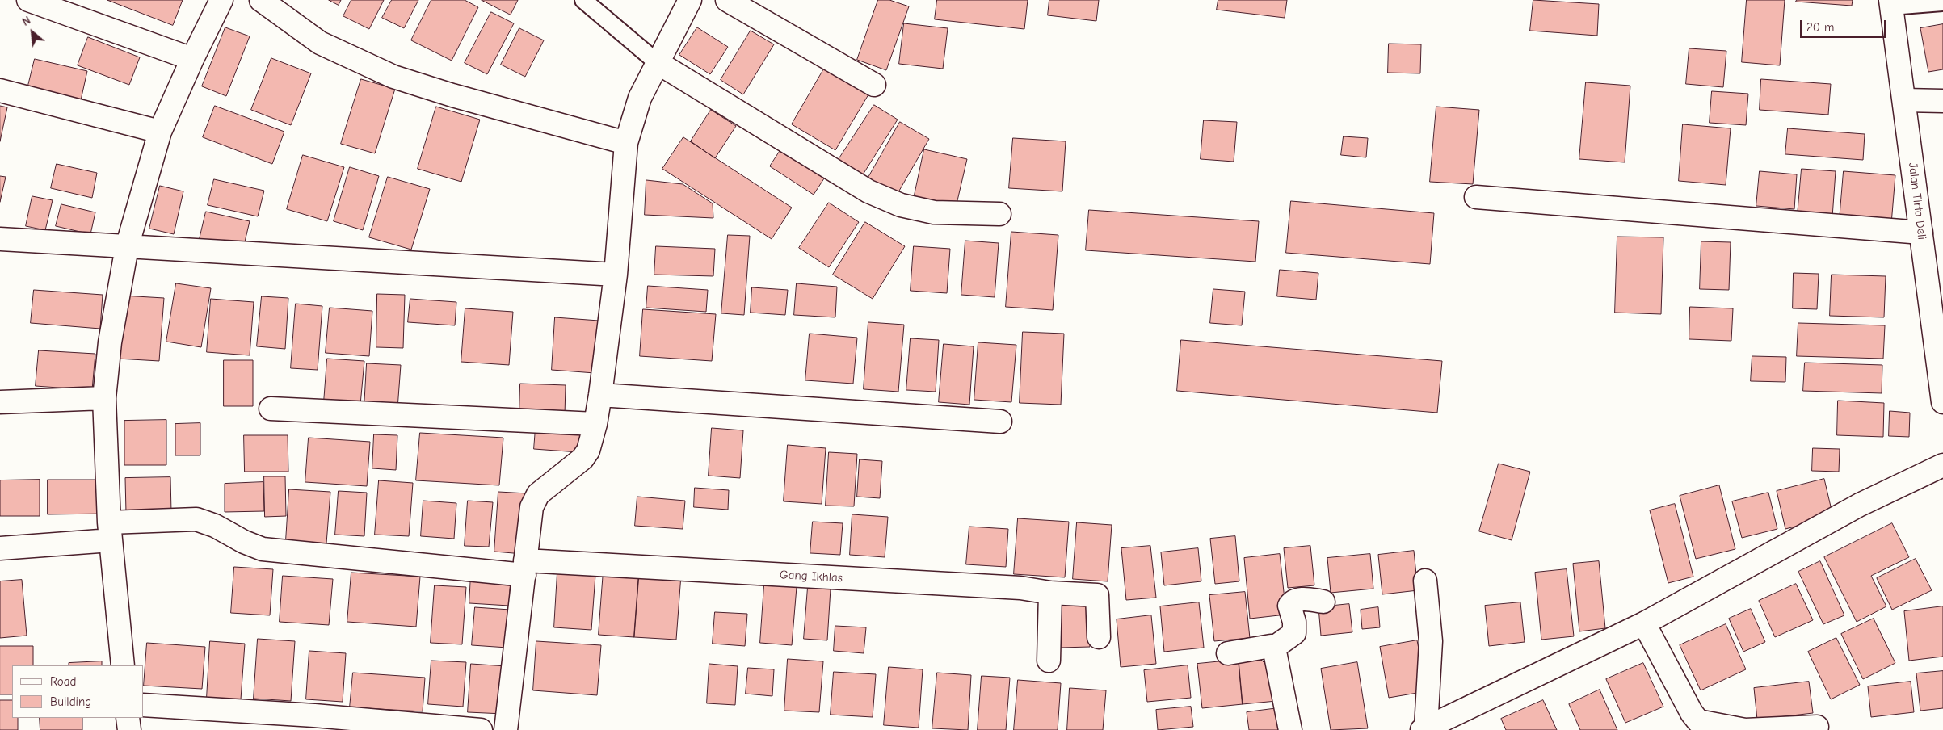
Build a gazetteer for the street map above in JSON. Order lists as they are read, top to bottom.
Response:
{
  "streets": {
    "street": ["Jalan Tirta Deli", "Gang Ikhlas"]
  },
  "legend": ["Road", "Building"],
  "scale_bar": "20 m",
  "north": "top left"
}
